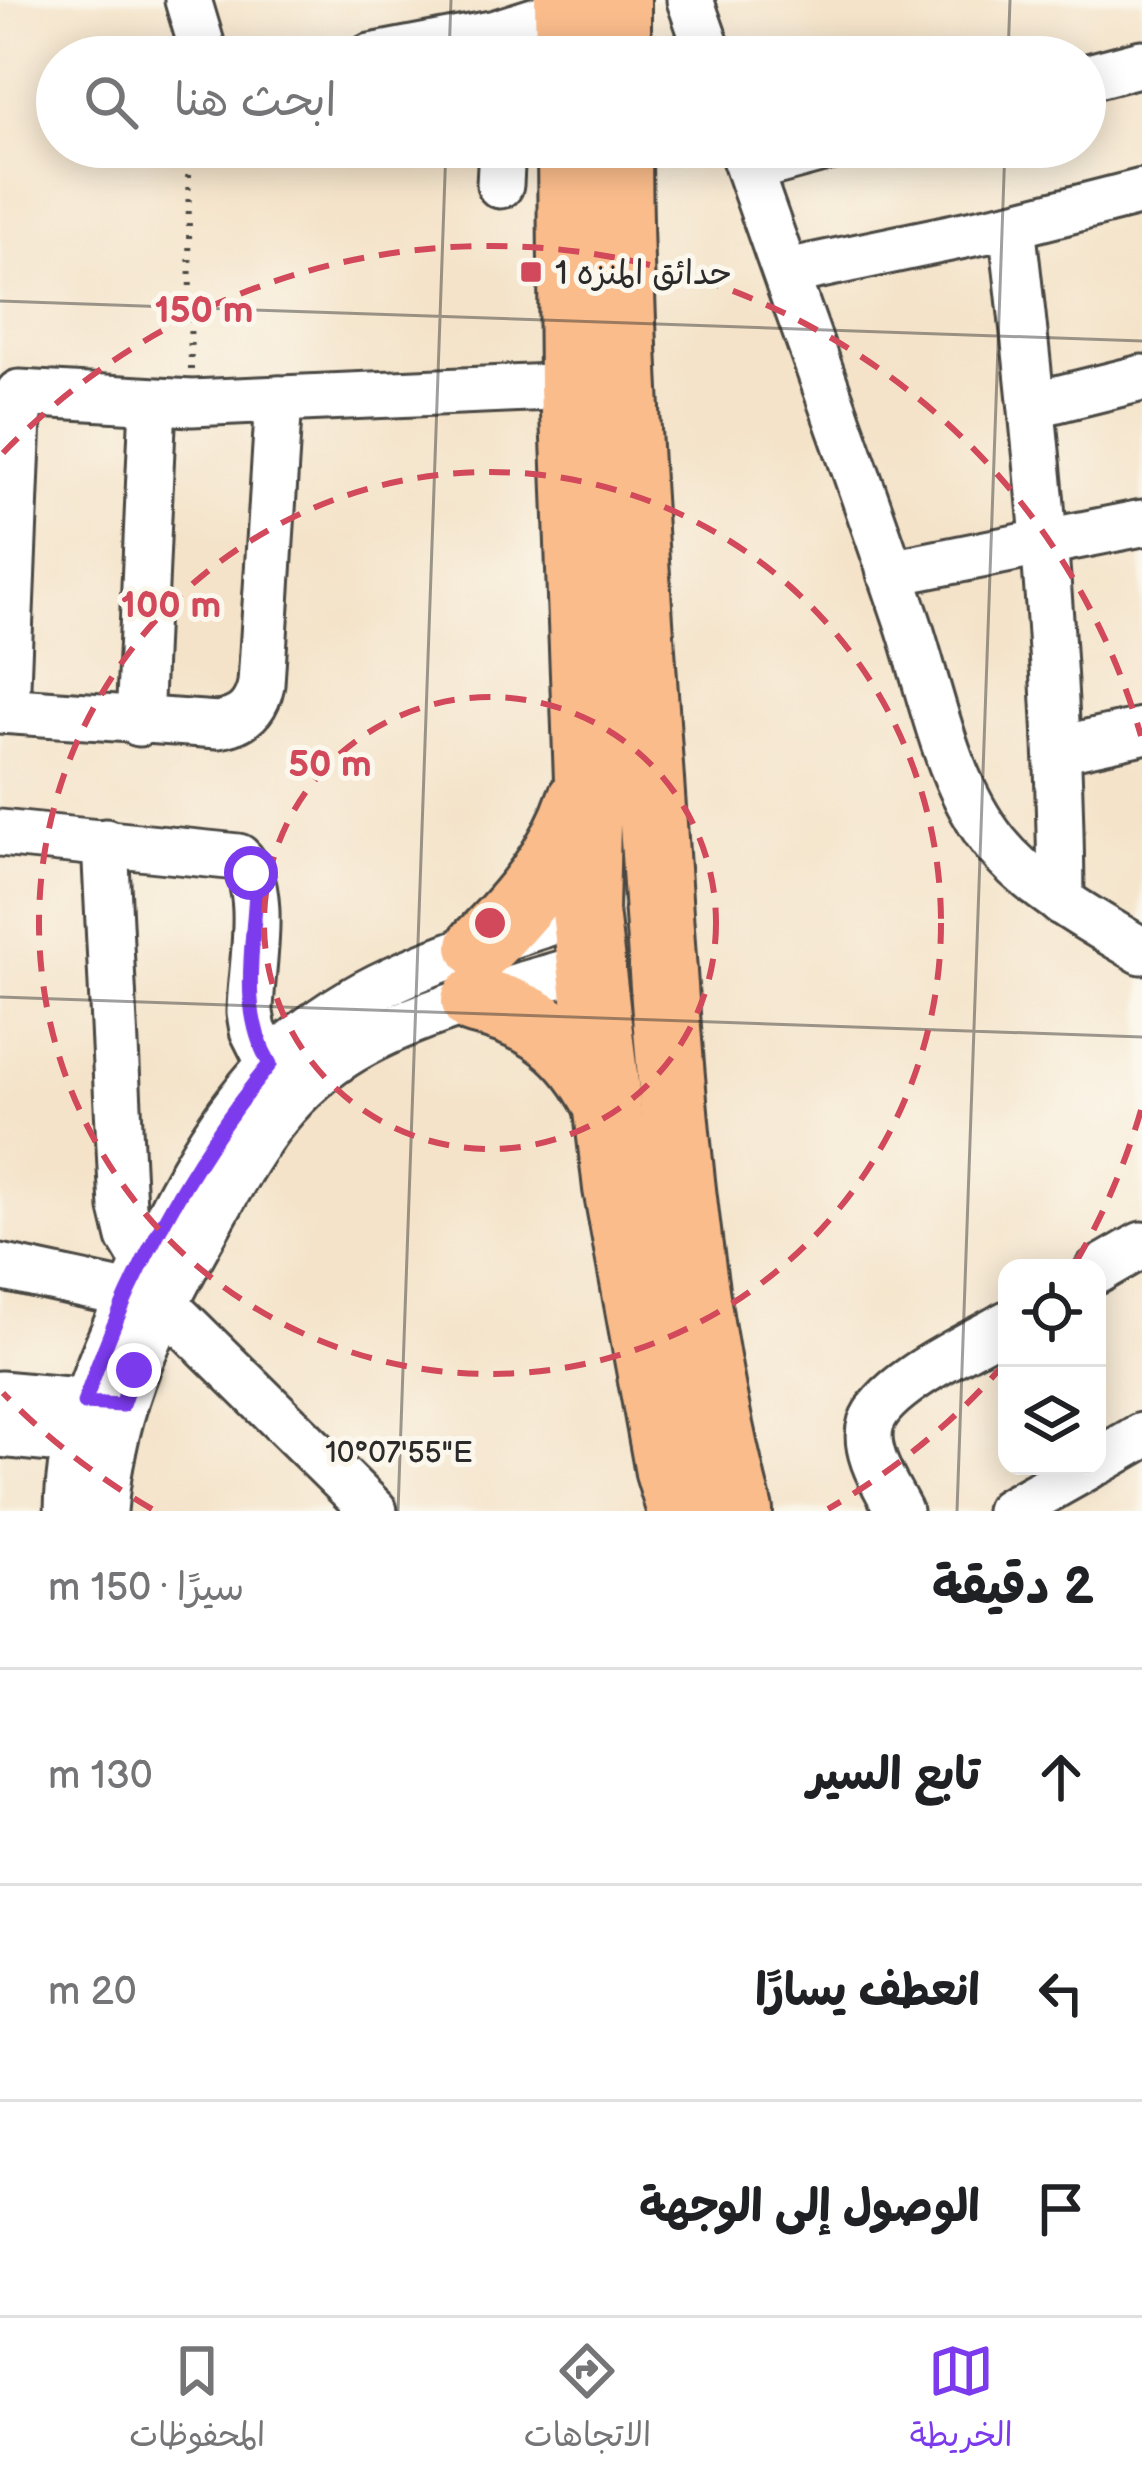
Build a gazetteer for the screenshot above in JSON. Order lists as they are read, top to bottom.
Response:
{
  "places": {
    "transit": ["حدائق المنزه 1"]
  },
  "page": {
    "search": "ابحث هنا",
    "heading": ["2 دقيقة", "سيرًا · 150 m"],
    "list": [
      ["تابع السير", "130 m"],
      ["انعطف يسارًا", "20 m"],
      "الوصول إلى الوجهة"
    ],
    "nav": ["الخريطة", "الاتجاهات", "المحفوظات"]
  },
  "coordinates": ["10°07'55\"E"],
  "rings": ["150 m", "100 m", "50 m"]
}
